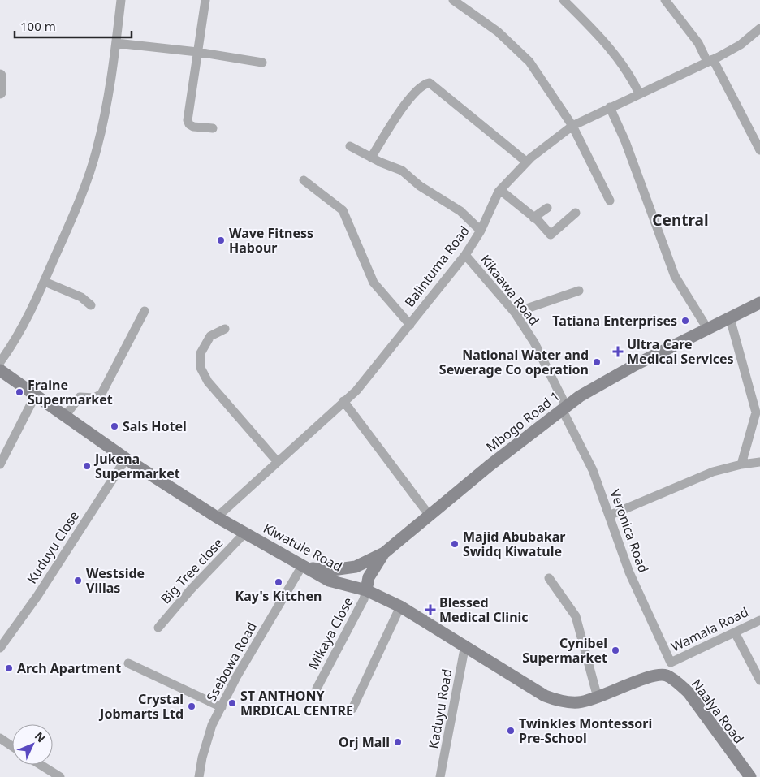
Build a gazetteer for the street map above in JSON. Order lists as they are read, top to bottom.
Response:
{
  "streets": {
    "main road": ["Mbogo Road 1", "Kiwatule Road", "Naalya Road"],
    "street": [
      "Balintuma Road",
      "Kikaawa Road",
      "Veronica Road",
      "Kuduyu Close",
      "Big Tree close",
      "Wamala Road",
      "Mikaya Close",
      "Ssebowa Road",
      "Kaduyu Road"
    ]
  },
  "crossings": [
    ["Balintuma Road", "Kikaawa Road"],
    ["Balintuma Road", "Kiwatule Road"],
    ["Kikaawa Road", "Mbogo Road 1"],
    ["Kikaawa Road", "Veronica Road"],
    ["Mbogo Road 1", "Veronica Road"],
    ["Mbogo Road 1", "Kiwatule Road"],
    ["Mbogo Road 1", "Mikaya Close"],
    ["Mbogo Road 1", "Ssebowa Road"],
    ["Veronica Road", "Wamala Road"],
    ["Kuduyu Close", "Kiwatule Road"],
    ["Kiwatule Road", "Big Tree close"],
    ["Kiwatule Road", "Mikaya Close"],
    ["Kiwatule Road", "Ssebowa Road"],
    ["Kiwatule Road", "Kaduyu Road"],
    ["Kiwatule Road", "Naalya Road"]
  ],
  "districts": ["Central"],
  "places": {
    "other": [
      "Wave Fitness Habour",
      "Tatiana Enterprises",
      "National Water and Sewerage Co operation",
      "Fraine Supermarket",
      "Sals Hotel",
      "Jukena Supermarket",
      "Majid Abubakar Swidq Kiwatule",
      "Westside Villas",
      "Kay's Kitchen",
      "Cynibel Supermarket",
      "Arch Apartment",
      "ST ANTHONY MRDICAL CENTRE",
      "Crystal Jobmarts Ltd",
      "Twinkles Montessori Pre-School",
      "Orj Mall"
    ],
    "health": ["Ultra Care Medical Services", "Blessed Medical Clinic"]
  },
  "scale_bar": "100 m",
  "north": "top right"
}
